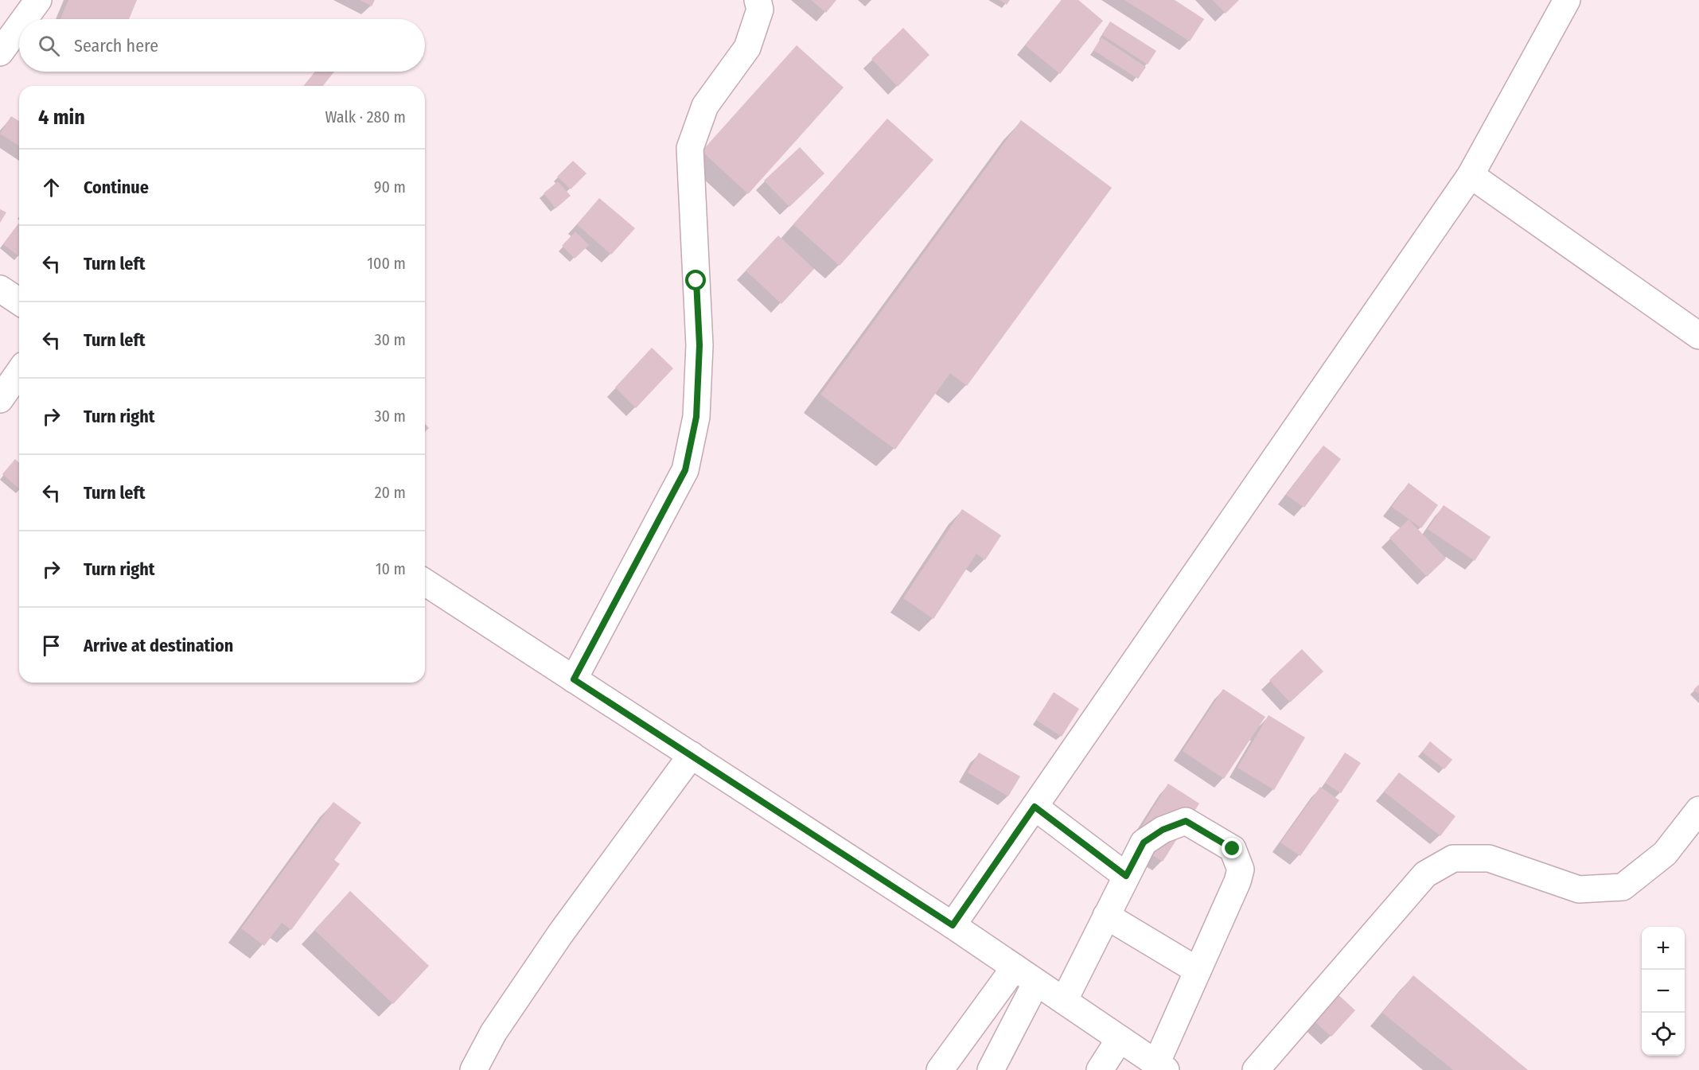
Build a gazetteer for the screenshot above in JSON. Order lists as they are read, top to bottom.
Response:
{
  "page": {
    "search": "Search here",
    "heading": ["4 min", "Walk · 280 m"],
    "list": [
      ["Continue", "90 m"],
      ["Turn left", "100 m"],
      ["Turn left", "30 m"],
      ["Turn right", "30 m"],
      ["Turn left", "20 m"],
      ["Turn right", "10 m"],
      "Arrive at destination"
    ],
    "map_buttons": ["+", "−"]
  }
}
